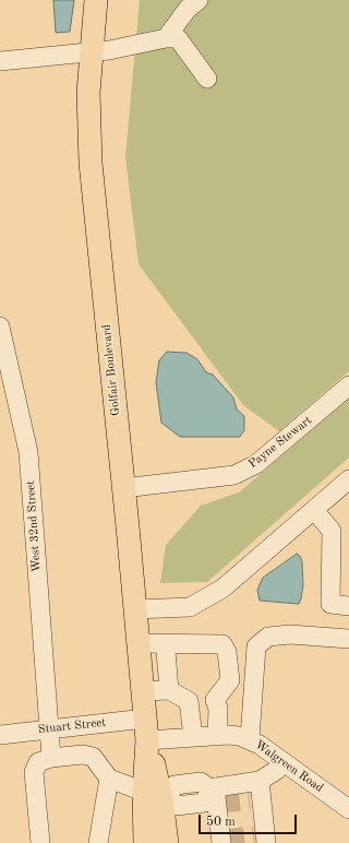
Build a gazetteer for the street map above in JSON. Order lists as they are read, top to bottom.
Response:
{
  "streets": {
    "main road": ["Golfair Boulevard"],
    "street": [
      "Payne Stewart",
      "West 32nd Street",
      "Stuart Street",
      "Walgreen Road"
    ]
  },
  "crossings": [
    ["Golfair Boulevard", "Payne Stewart"],
    ["Golfair Boulevard", "Stuart Street"],
    ["Golfair Boulevard", "Walgreen Road"],
    ["West 32nd Street", "Stuart Street"],
    ["Stuart Street", "Walgreen Road"]
  ],
  "scale_bar": "50 m"
}
